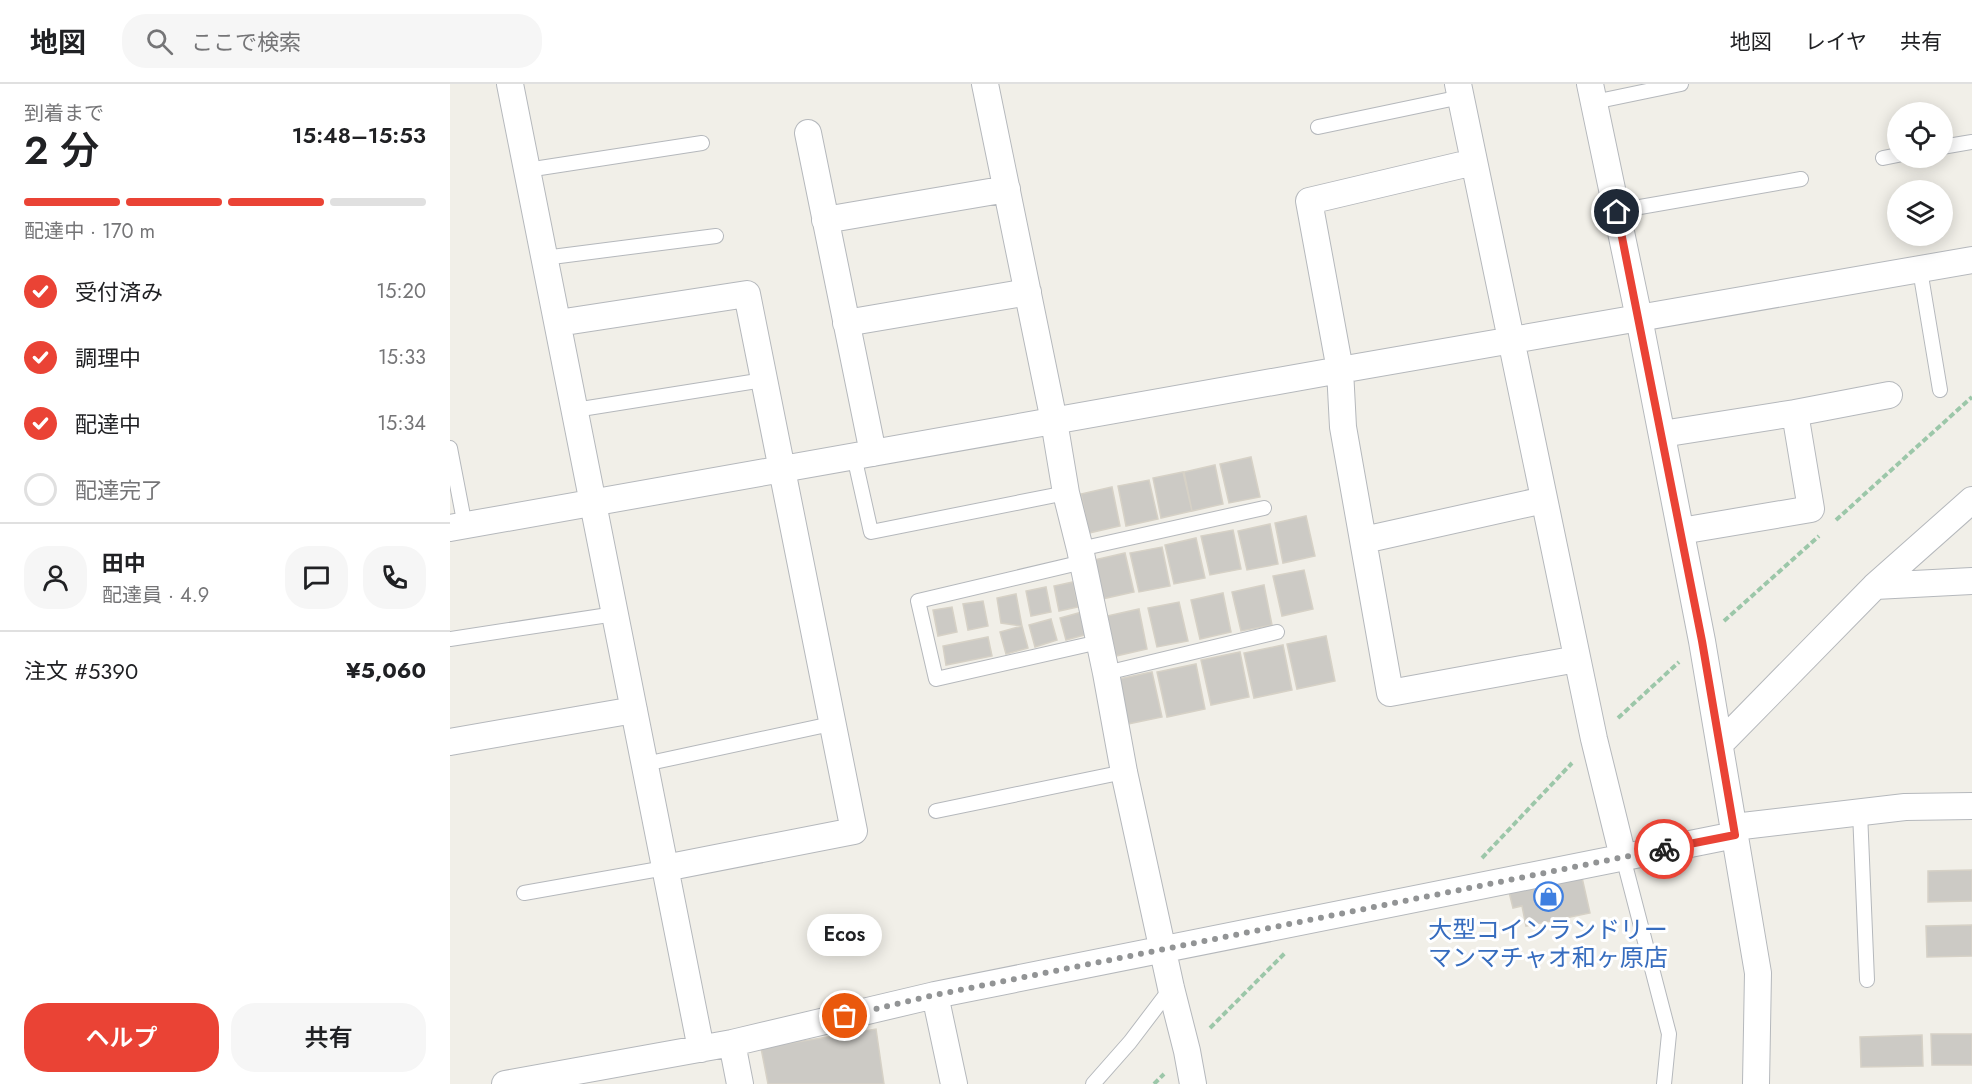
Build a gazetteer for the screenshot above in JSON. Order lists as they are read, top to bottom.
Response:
{
  "places": {
    "shop": ["大型コインランドリー マンマチャオ和ヶ原店"],
    "other": ["Ecos"]
  },
  "page": {
    "header": "地図",
    "search": "ここで検索",
    "nav": ["地図", "レイヤ", "共有"],
    "heading": ["2 分", "到着まで", "15:48–15:53"],
    "panel": [
      "田中",
      "配達員 · 4.9",
      "注文 #5390",
      "¥5,060"
    ],
    "bar": "配達中 · 170 m",
    "list": [
      ["受付済み", "15:20"],
      ["調理中", "15:33"],
      ["配達中", "15:34"],
      "配達完了"
    ],
    "bubble": "Ecos",
    "buttons": ["ヘルプ", "共有"]
  }
}
